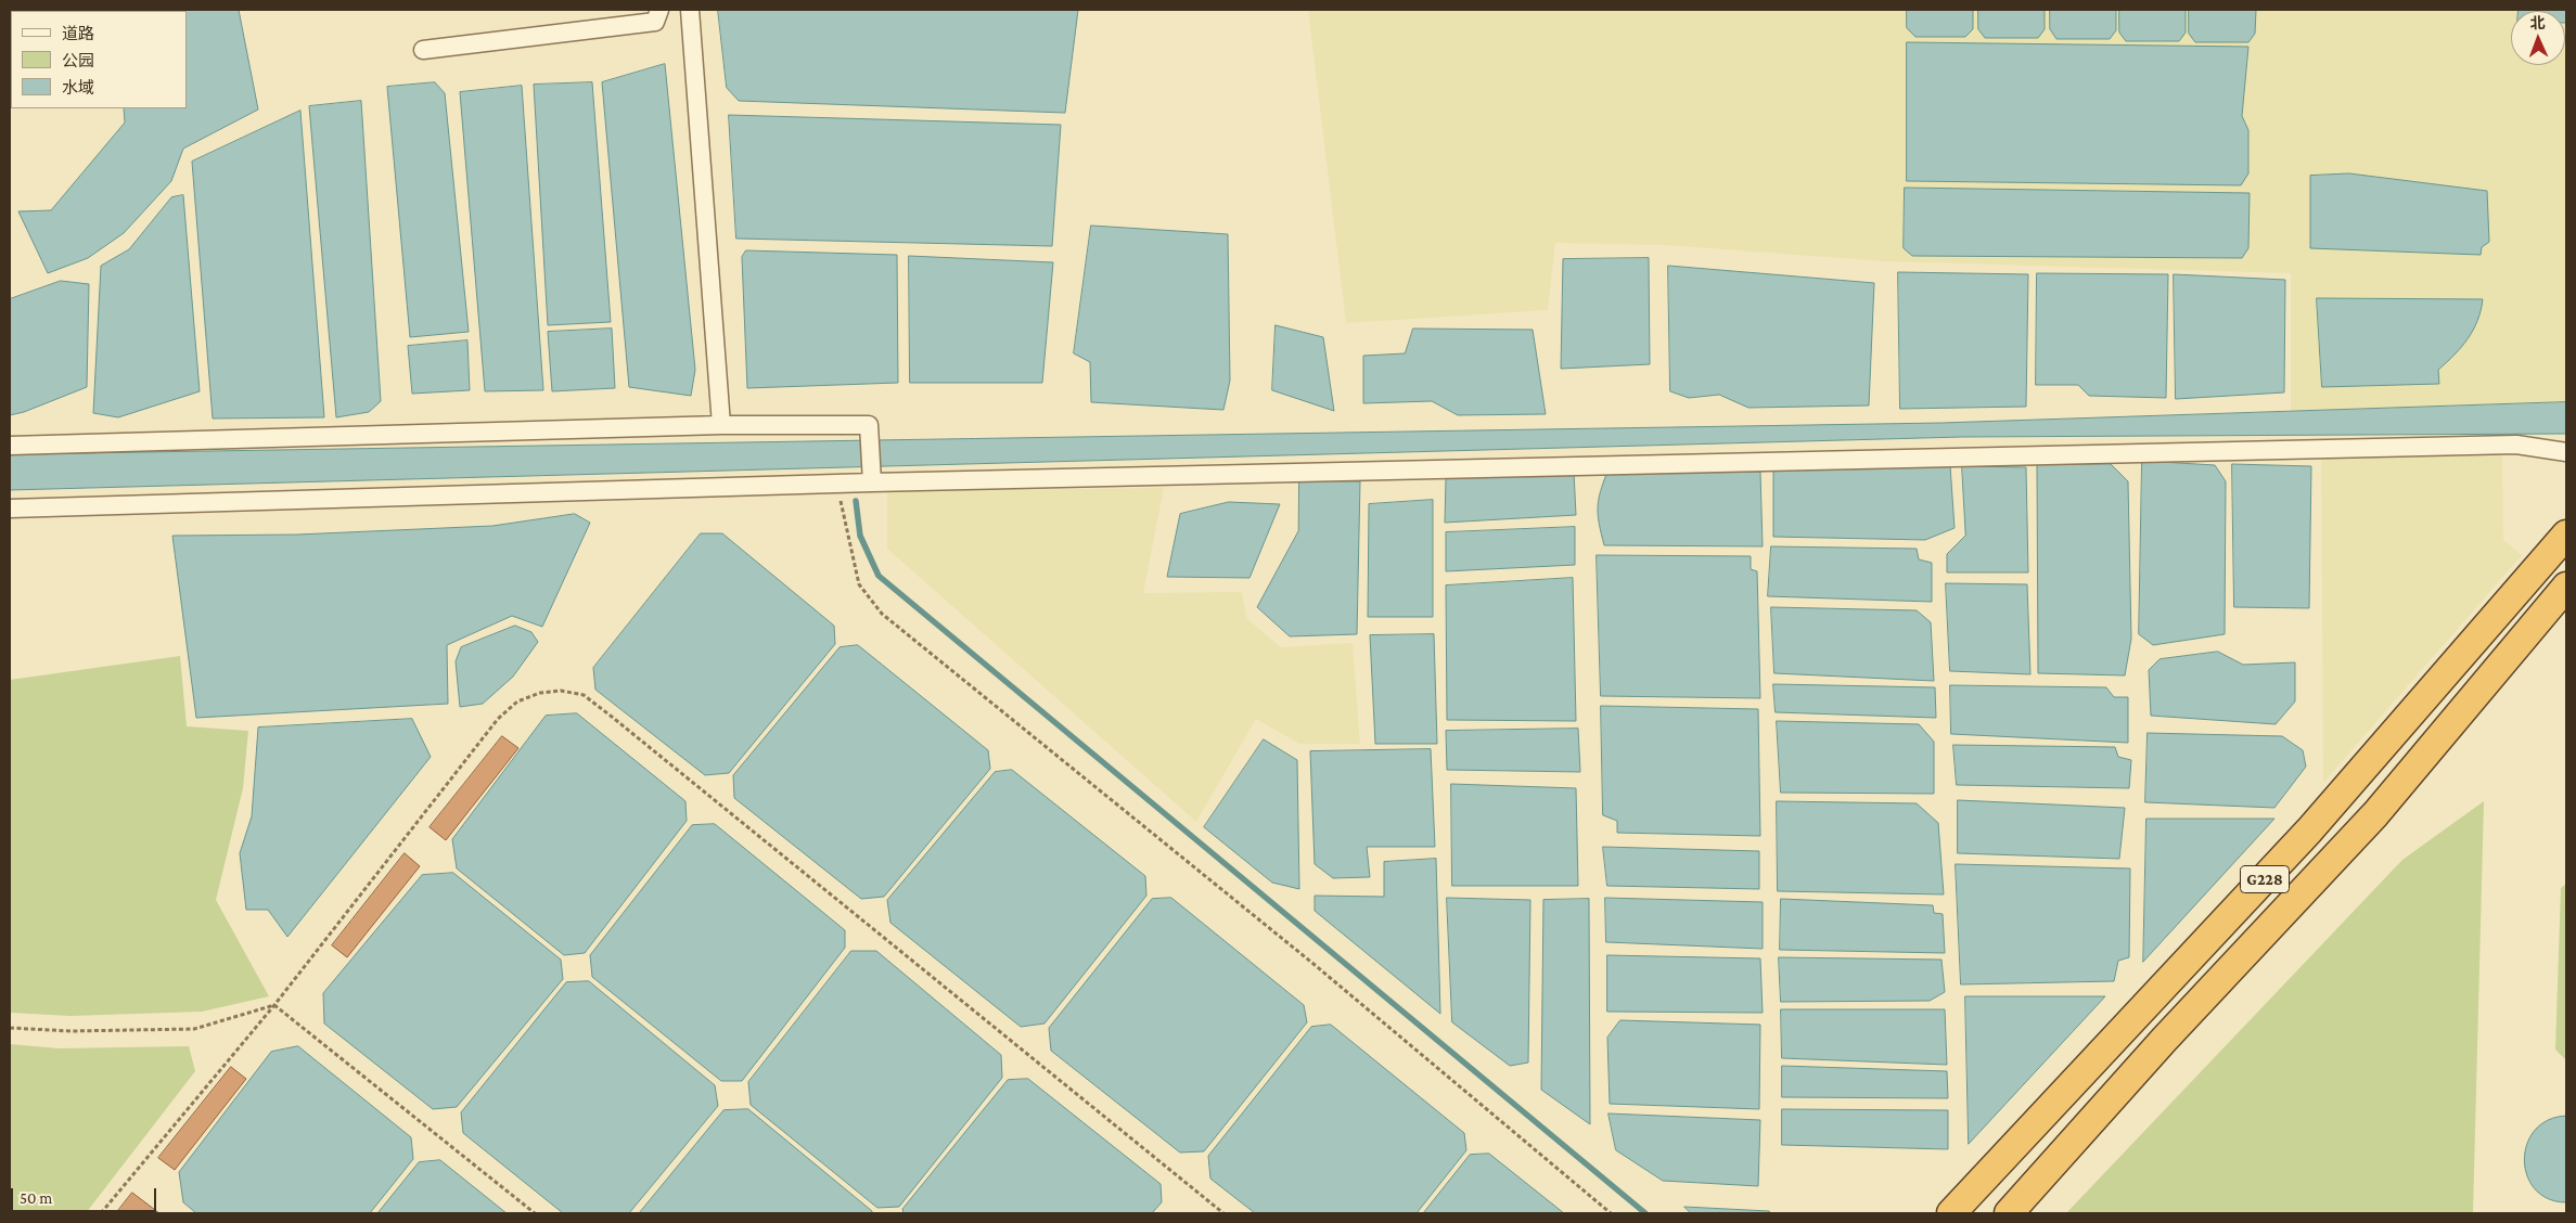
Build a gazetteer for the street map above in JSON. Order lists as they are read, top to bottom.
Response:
{
  "streets": {
    "highway": ["G228"]
  },
  "legend": ["道路", "公园", "水域"],
  "scale_bar": "50 m",
  "north": "top"
}
